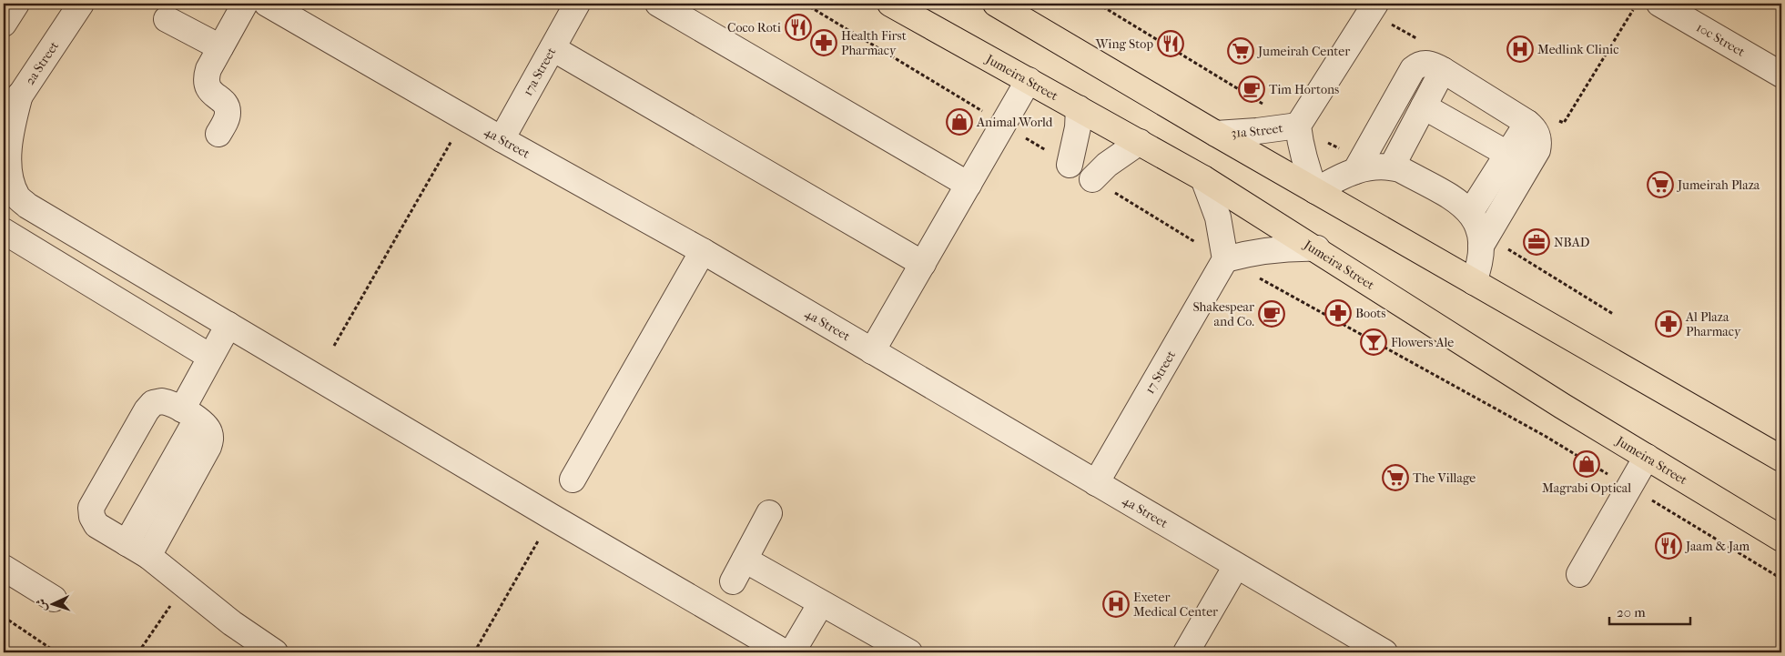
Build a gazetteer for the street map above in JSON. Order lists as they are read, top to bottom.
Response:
{
  "streets": {
    "main road": ["Jumeira Street"],
    "street": [
      "10c Street",
      "2a Street",
      "17a Street",
      "31a Street",
      "4a Street",
      "17 Street"
    ]
  },
  "crossings": [
    ["17a Street", "4a Street"],
    ["4a Street", "17 Street"]
  ],
  "places": {
    "restaurant": ["Coco Roti", "Wing Stop", "Jaam & Jam"],
    "pharmacy": ["Health First Pharmacy", "Boots", "Al Plaza Pharmacy"],
    "hospital": ["Medlink Clinic", "Exeter Medical Center"],
    "supermarket": ["Jumeirah Center", "Jumeirah Plaza", "The Village"],
    "cafe": ["Tim Hortons", "Shakespear and Co."],
    "shop": ["Animal World", "Magrabi Optical"],
    "office": ["NBAD"],
    "bar": ["Flowers Ale"]
  },
  "scale_bar": "20 m",
  "north": "left"
}
